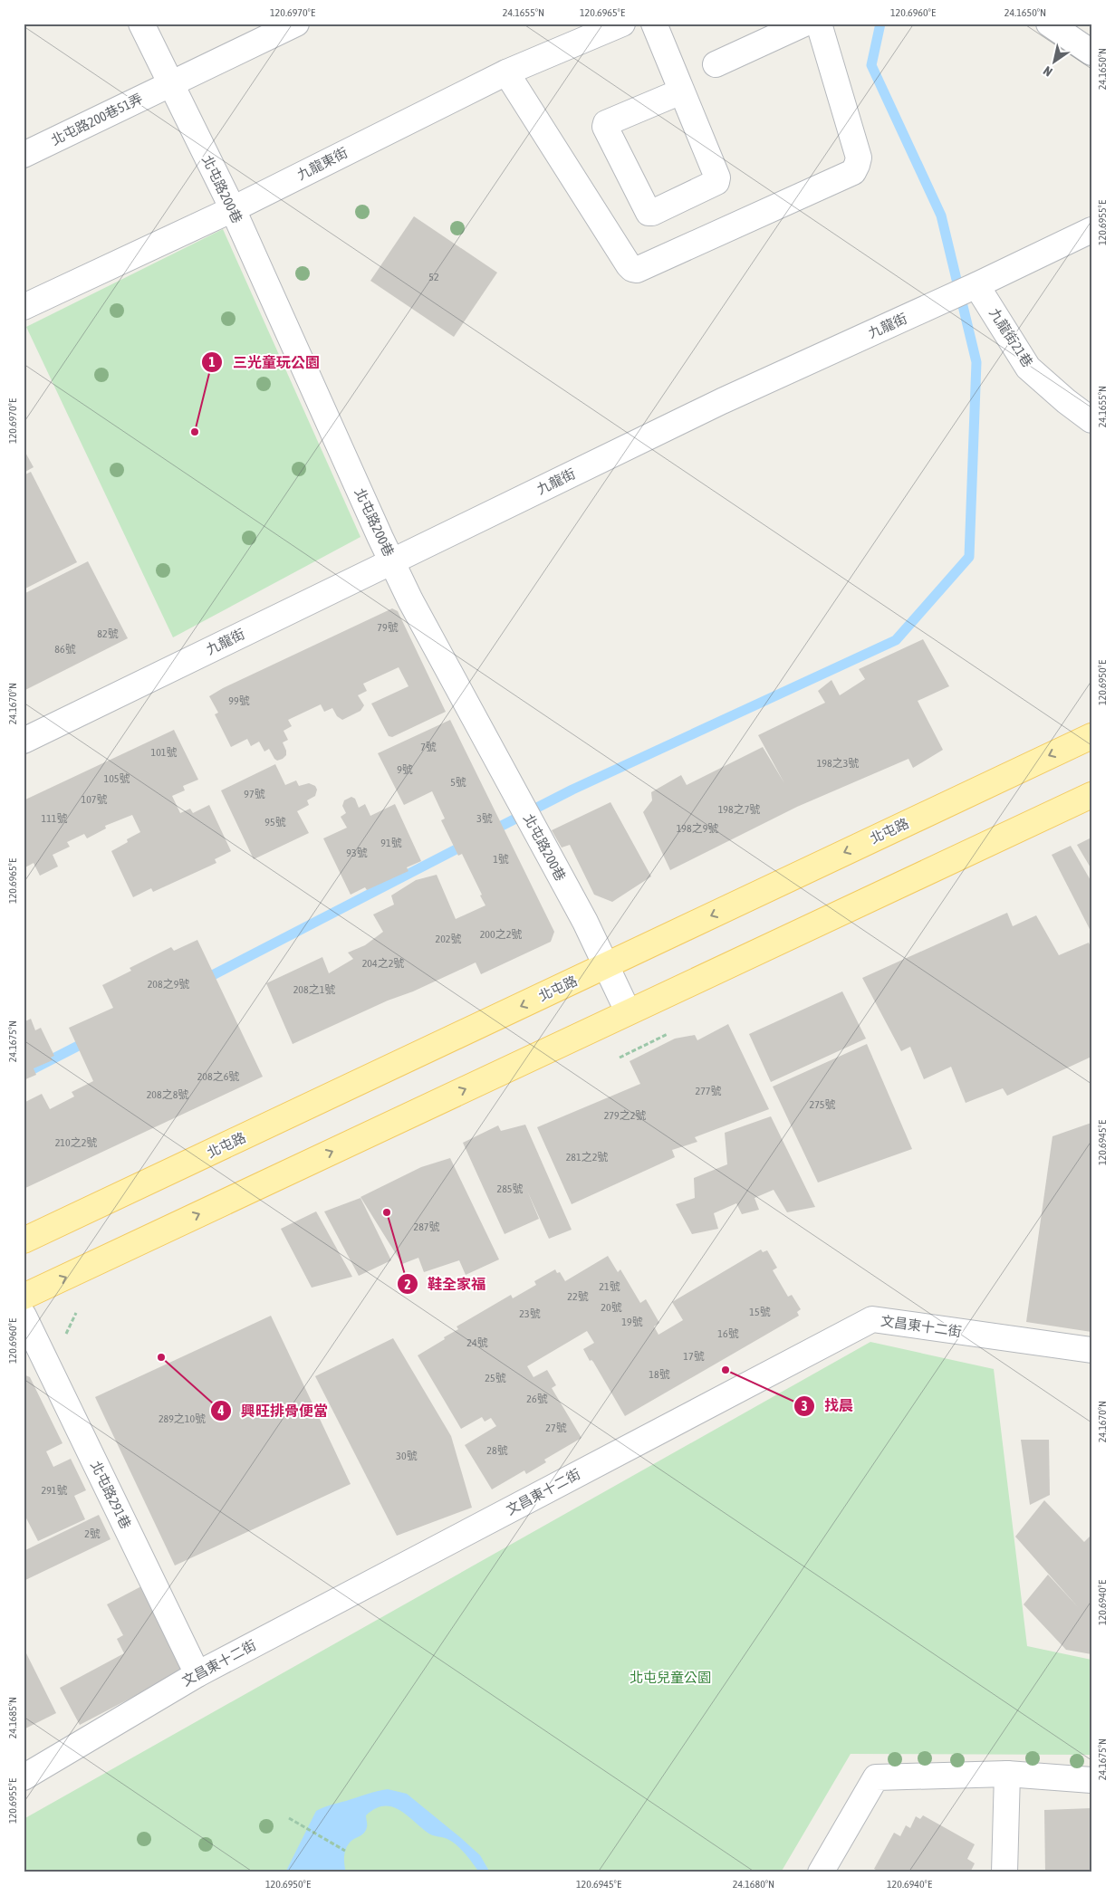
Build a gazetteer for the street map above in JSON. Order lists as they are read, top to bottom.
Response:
{
  "streets": {
    "main road": ["北屯路"],
    "street": [
      "北屯路200巷51弄",
      "九龍東街",
      "北屯路200巷",
      "九龍街",
      "九龍街21巷",
      "文昌東十二街",
      "北屯路291巷"
    ]
  },
  "crossings": [
    ["北屯路200巷51弄", "北屯路200巷"],
    ["九龍東街", "北屯路200巷"],
    ["北屯路200巷", "九龍街"],
    ["北屯路200巷", "北屯路"],
    ["九龍街", "九龍街21巷"],
    ["文昌東十二街", "北屯路291巷"]
  ],
  "parks": ["北屯兒童公園"],
  "places": [
    "三光童玩公園",
    "鞋全家福",
    "興旺排骨便當",
    "找晨"
  ],
  "house_numbers": [
    "52",
    "79號",
    "82號",
    "86號",
    "99號",
    "7號",
    "101號",
    "198之3號",
    "9號",
    "105號",
    "5號",
    "97號",
    "107號",
    "198之7號",
    "111號",
    "3號",
    "95號",
    "198之9號",
    "91號",
    "93號",
    "1號",
    "200之2號",
    "202號",
    "204之2號",
    "208之9號",
    "208之1號",
    "208之6號",
    "277號",
    "208之8號",
    "275號",
    "279之2號",
    "210之2號",
    "281之2號",
    "285號",
    "287號",
    "21號",
    "22號",
    "20號",
    "15號",
    "23號",
    "19號",
    "16號",
    "24號",
    "17號",
    "18號",
    "25號",
    "26號",
    "289之10號",
    "27號",
    "28號",
    "30號",
    "291號",
    "2號"
  ],
  "north": "bottom left",
  "coordinates": [
    "120.6970°E",
    "24.1655°N",
    "120.6965°E",
    "120.6960°E",
    "24.1650°N",
    "120.6955°E",
    "120.6950°E",
    "24.1670°N",
    "24.1675°N",
    "120.6945°E",
    "120.6940°E",
    "24.1685°N",
    "24.1680°N"
  ]
}
